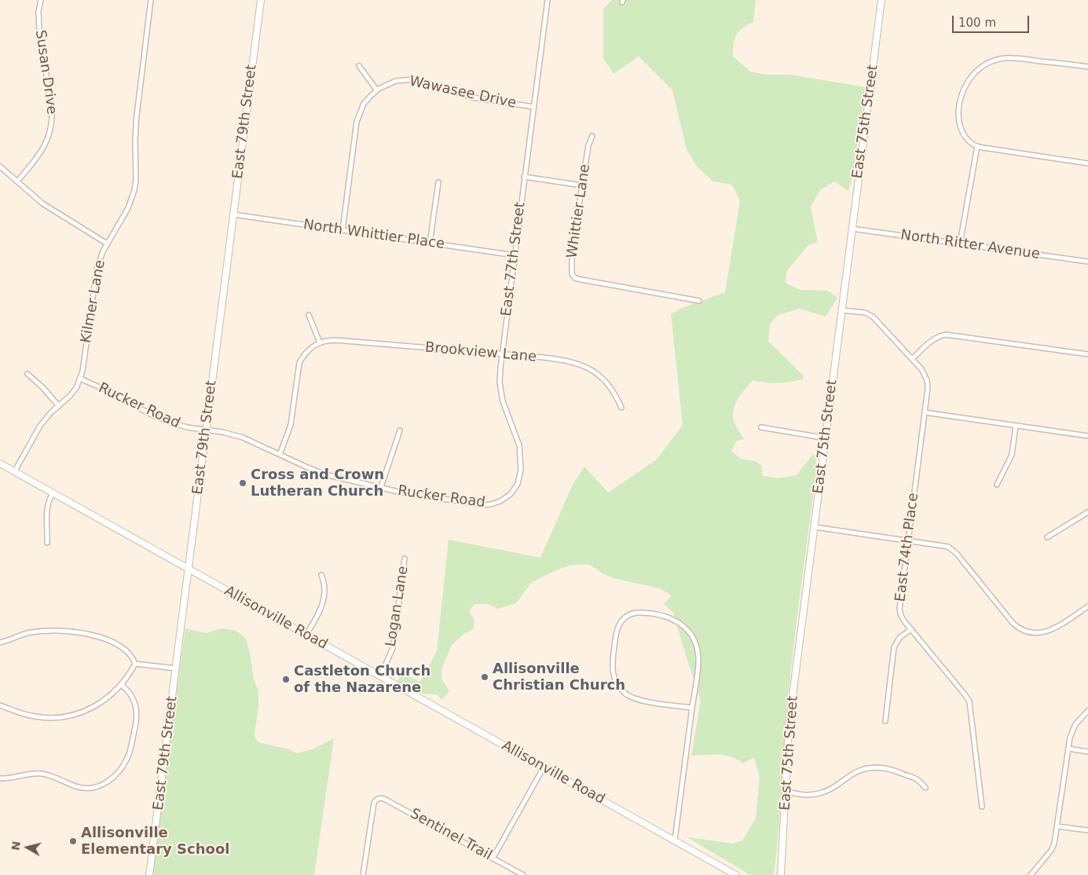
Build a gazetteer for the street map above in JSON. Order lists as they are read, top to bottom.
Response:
{
  "streets": {
    "street": [
      "Susan Drive",
      "Wawasee Drive",
      "East 79th Street",
      "East 75th Street",
      "Whittier Lane",
      "North Whittier Place",
      "North Ritter Avenue",
      "East 77th Street",
      "Kilmer Lane",
      "Brookview Lane",
      "Rucker Road",
      "East 74th Place",
      "Logan Lane",
      "Allisonville Road",
      "Sentinel Trail"
    ]
  },
  "crossings": [
    ["Wawasee Drive", "North Whittier Place"],
    ["Wawasee Drive", "East 77th Street"],
    ["East 79th Street", "North Whittier Place"],
    ["East 79th Street", "Rucker Road"],
    ["East 79th Street", "Allisonville Road"],
    ["East 75th Street", "North Ritter Avenue"],
    ["East 75th Street", "East 74th Place"],
    ["North Whittier Place", "East 77th Street"],
    ["East 77th Street", "Brookview Lane"],
    ["East 77th Street", "Rucker Road"],
    ["Kilmer Lane", "Rucker Road"],
    ["Kilmer Lane", "Allisonville Road"],
    ["Logan Lane", "Allisonville Road"]
  ],
  "places": [
    "Cross and Crown Lutheran Church",
    "Allisonville Christian Church",
    "Castleton Church of the Nazarene",
    "Allisonville Elementary School"
  ],
  "scale_bar": "100 m",
  "north": "left"
}
